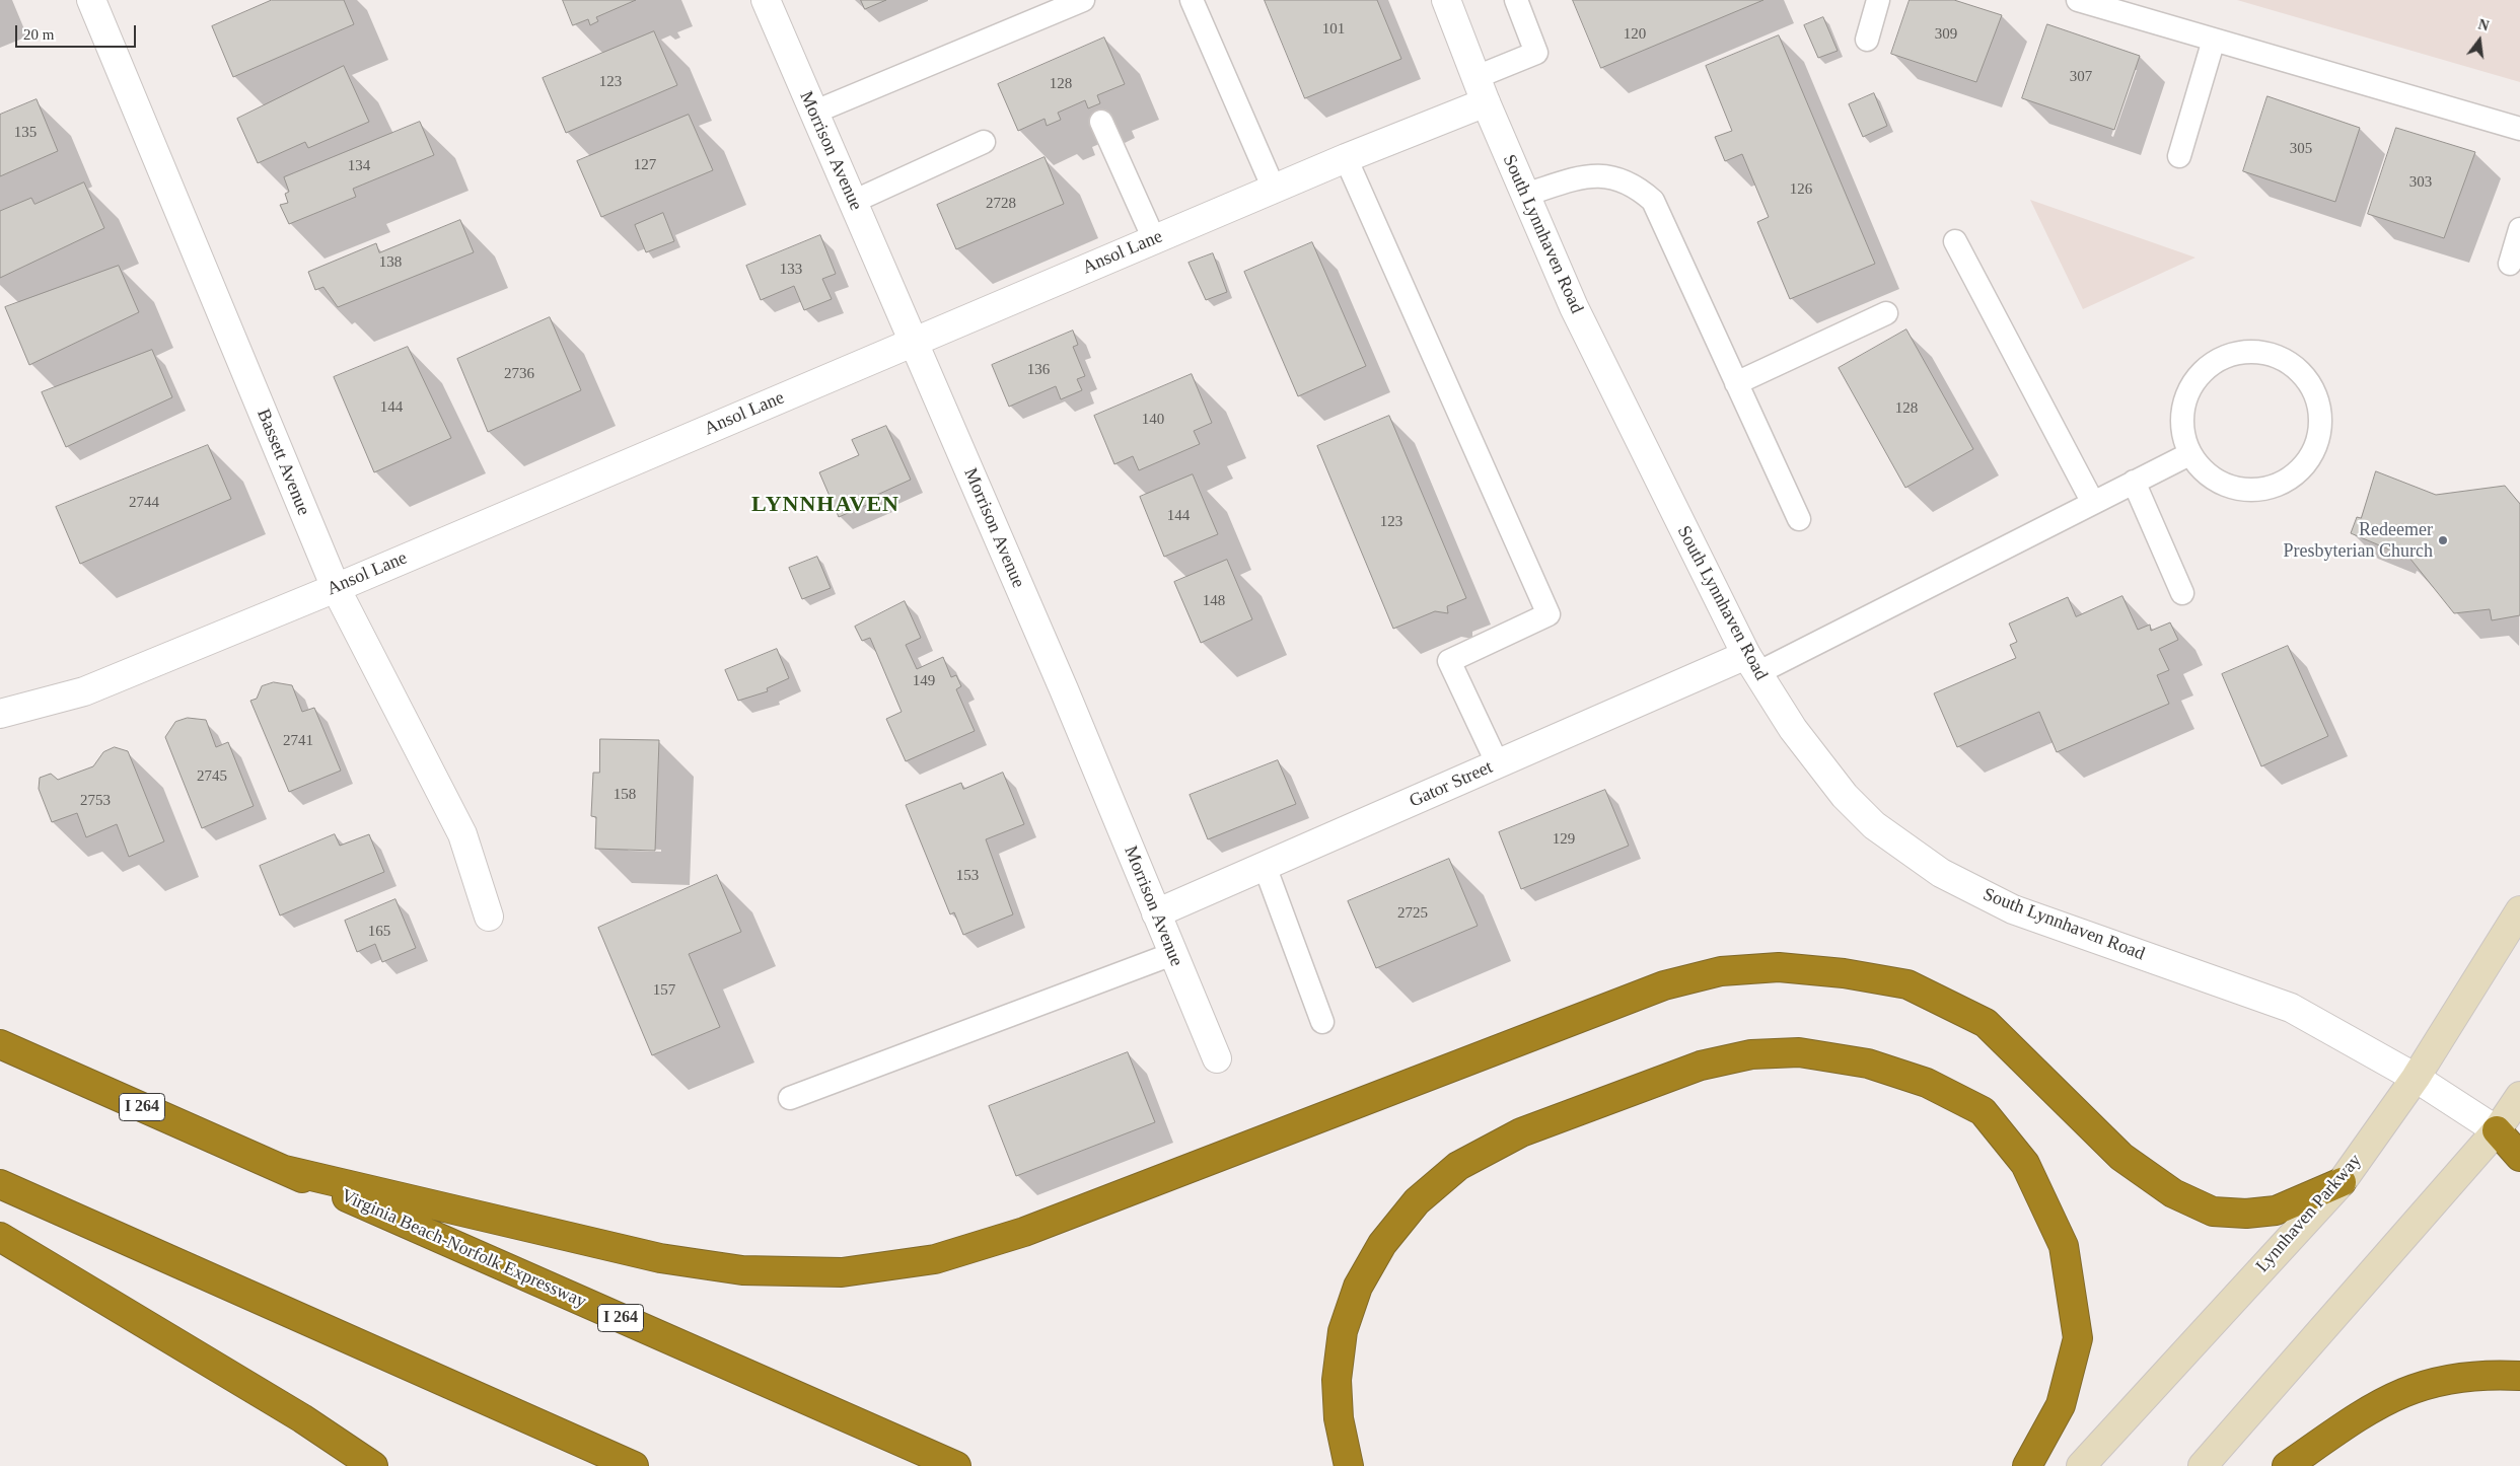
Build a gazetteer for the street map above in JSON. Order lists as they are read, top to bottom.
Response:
{
  "streets": {
    "highway": ["I 264", "Virginia Beach-Norfolk Expressway"],
    "main road": ["Lynnhaven Parkway"],
    "street": [
      "Morrison Avenue",
      "South Lynnhaven Road",
      "Ansol Lane",
      "Bassett Avenue",
      "Gator Street"
    ]
  },
  "crossings": [
    ["Morrison Avenue", "Ansol Lane"],
    ["Morrison Avenue", "Gator Street"],
    ["South Lynnhaven Road", "Ansol Lane"],
    ["South Lynnhaven Road", "Gator Street"],
    ["South Lynnhaven Road", "Lynnhaven Parkway"],
    ["Ansol Lane", "Bassett Avenue"]
  ],
  "districts": ["LYNNHAVEN"],
  "places": ["Redeemer Presbyterian Church"],
  "house_numbers": [
    "101",
    "120",
    "309",
    "307",
    "123",
    "128",
    "135",
    "305",
    "127",
    "134",
    "303",
    "126",
    "2728",
    "138",
    "133",
    "136",
    "2736",
    "144",
    "128",
    "140",
    "2744",
    "144",
    "123",
    "148",
    "149",
    "2741",
    "2745",
    "158",
    "2753",
    "129",
    "153",
    "2725",
    "165",
    "157"
  ],
  "scale_bar": "20 m",
  "north": "top"
}
